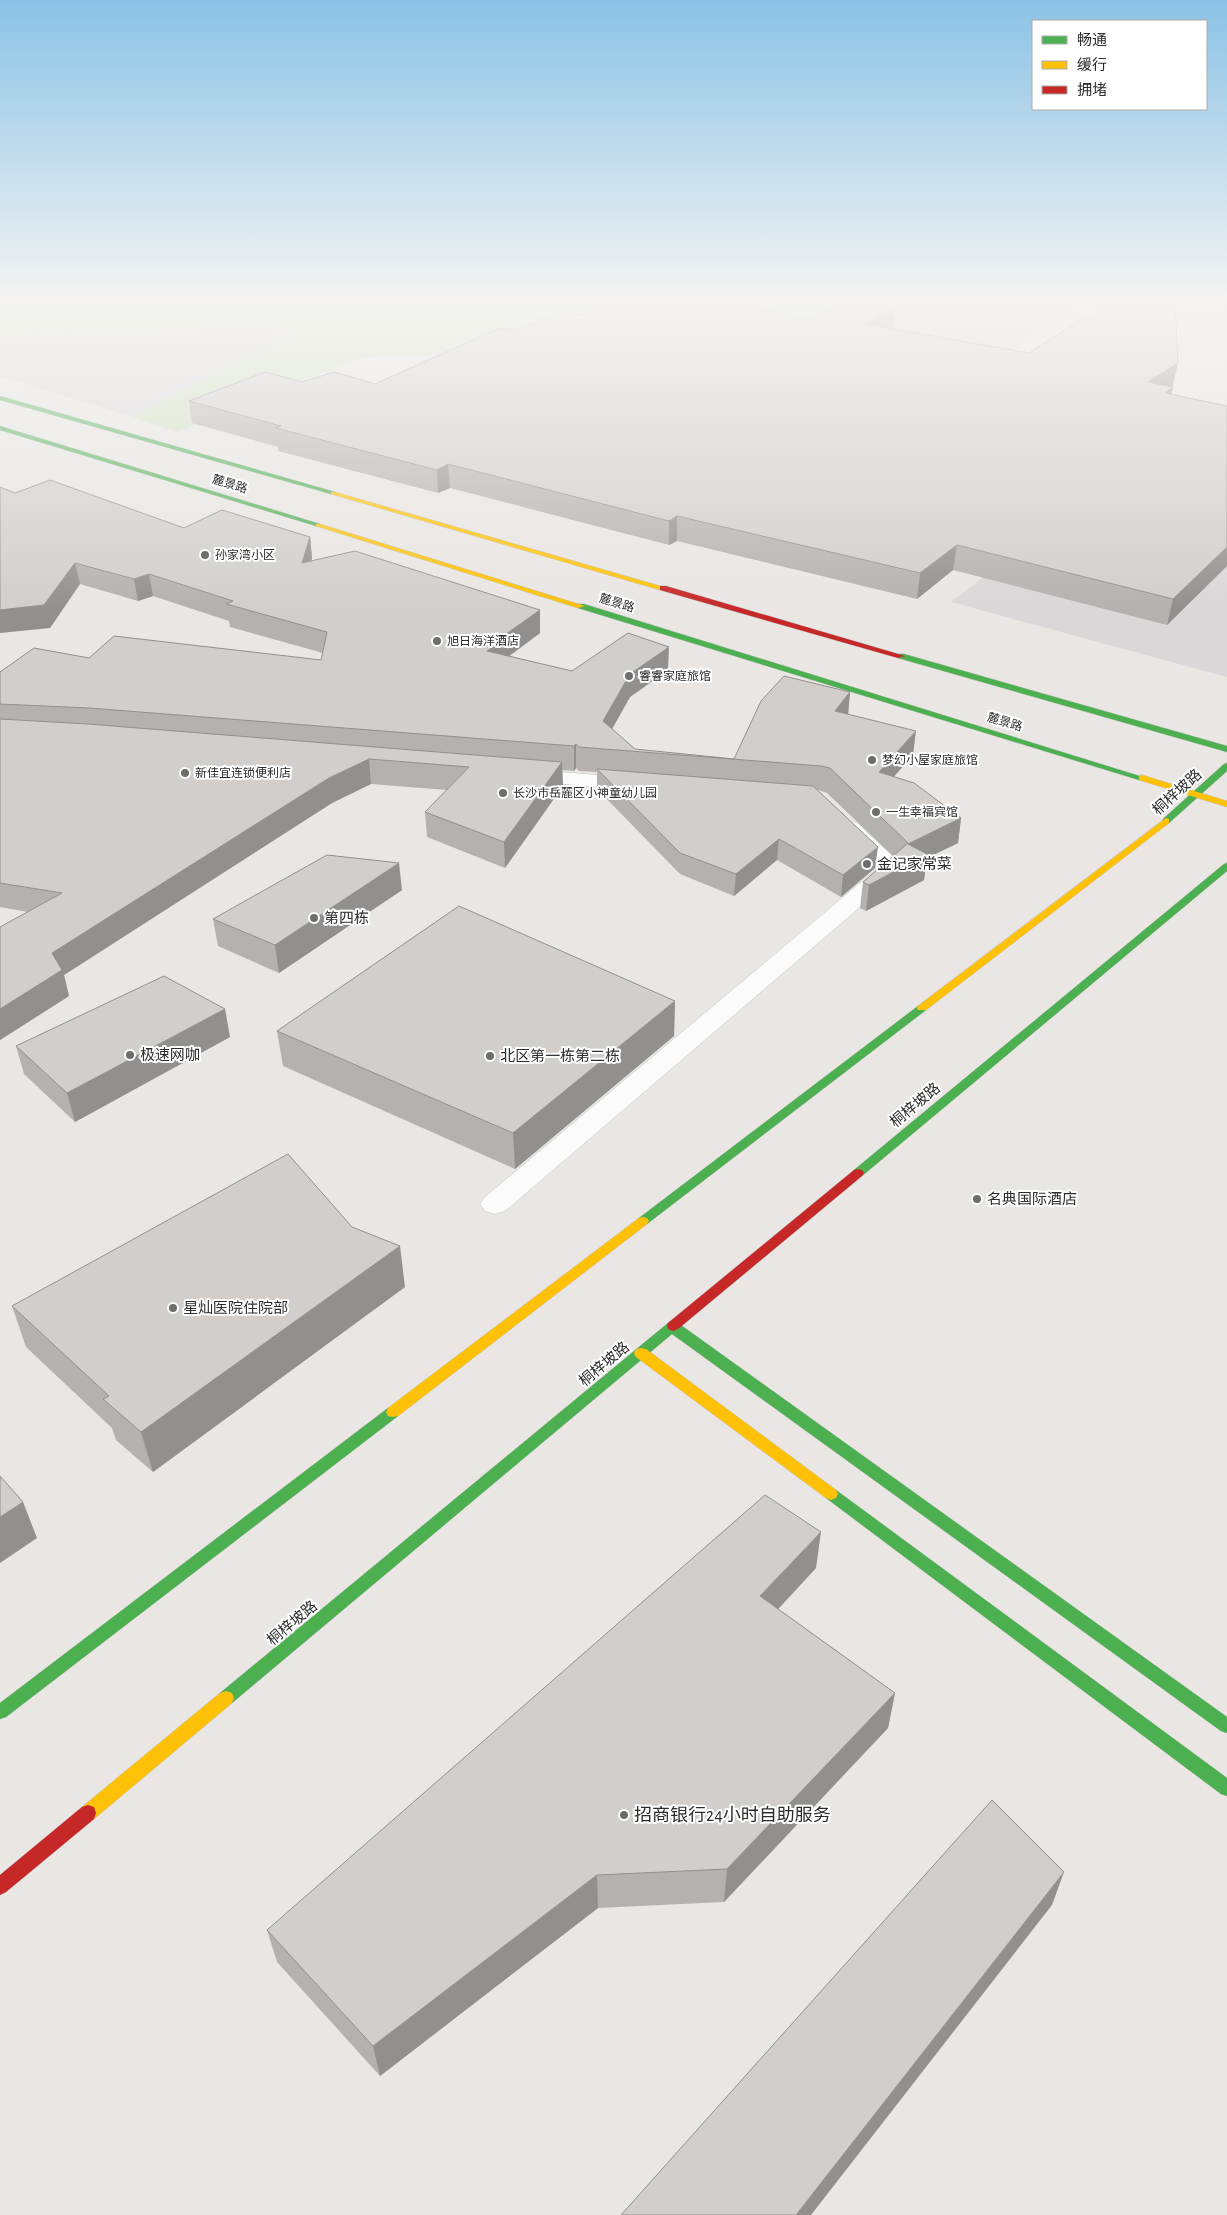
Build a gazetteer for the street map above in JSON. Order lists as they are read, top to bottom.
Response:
{
  "streets": {
    "main road": ["麓景路", "桐梓坡路"]
  },
  "crossings": [
    ["麓景路", "桐梓坡路"]
  ],
  "places": [
    "孙家湾小区",
    "旭日海洋酒店",
    "睿睿家庭旅馆",
    "梦幻小屋家庭旅馆",
    "新佳宜连锁便利店",
    "长沙市岳麓区小神童幼儿园",
    "一生幸福宾馆",
    "金记家常菜",
    "第四栋",
    "极速网咖",
    "北区第一栋第二栋",
    "名典国际酒店",
    "星灿医院住院部",
    "招商银行24小时自助服务"
  ],
  "legend": ["畅通", "缓行", "拥堵"]
}
